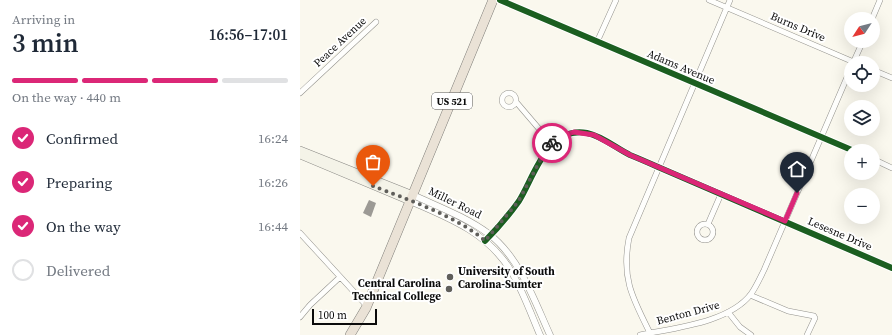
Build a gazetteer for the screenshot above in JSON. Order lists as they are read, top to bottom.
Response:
{
  "streets": {
    "highway": ["US 521"],
    "main road": ["Miller Road"],
    "street": [
      "Burns Drive",
      "Peace Avenue",
      "Adams Avenue",
      "Lesesne Drive",
      "Benton Drive"
    ]
  },
  "crossings": [
    ["Adams Avenue", "Benton Drive"],
    ["US 521", "Miller Road"],
    ["Miller Road", "Lesesne Drive"],
    ["Lesesne Drive", "Benton Drive"]
  ],
  "places": ["University of South Carolina-Sumter", "Central Carolina Technical College"],
  "scale_bar": "100 m",
  "north": "bottom left",
  "page": {
    "heading": ["3 min", "Arriving in", "16:56–17:01"],
    "map_buttons": ["+", "−"],
    "bar": "On the way · 440 m",
    "list": [
      ["Confirmed", "16:24"],
      ["Preparing", "16:26"],
      ["On the way", "16:44"],
      "Delivered"
    ],
    "scale": "100 m"
  }
}
